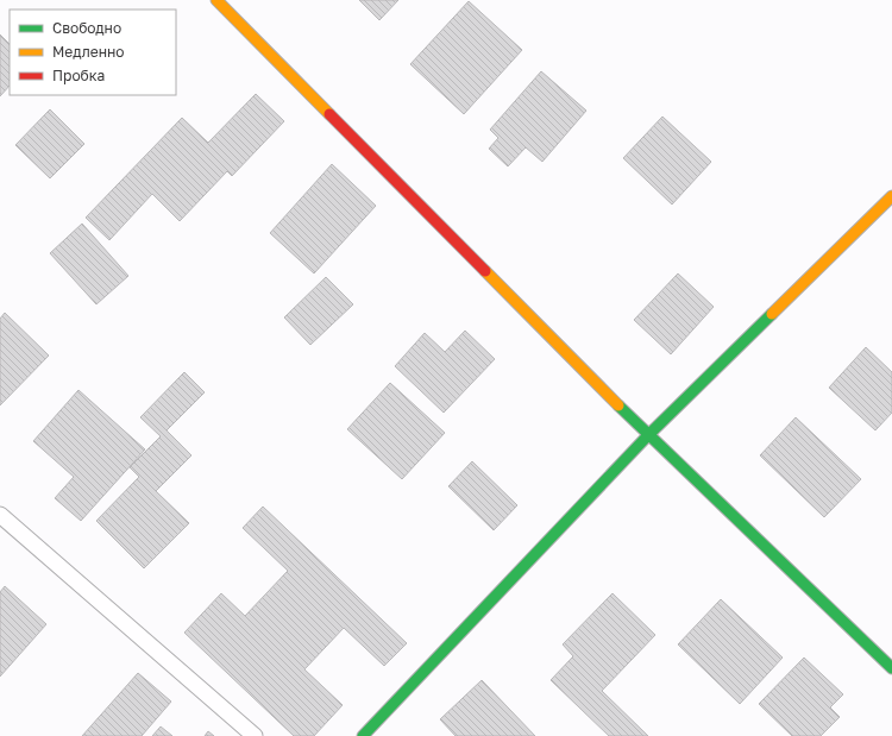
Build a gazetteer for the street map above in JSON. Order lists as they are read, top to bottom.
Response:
{
  "legend": ["Свободно", "Медленно", "Пробка"]
}
